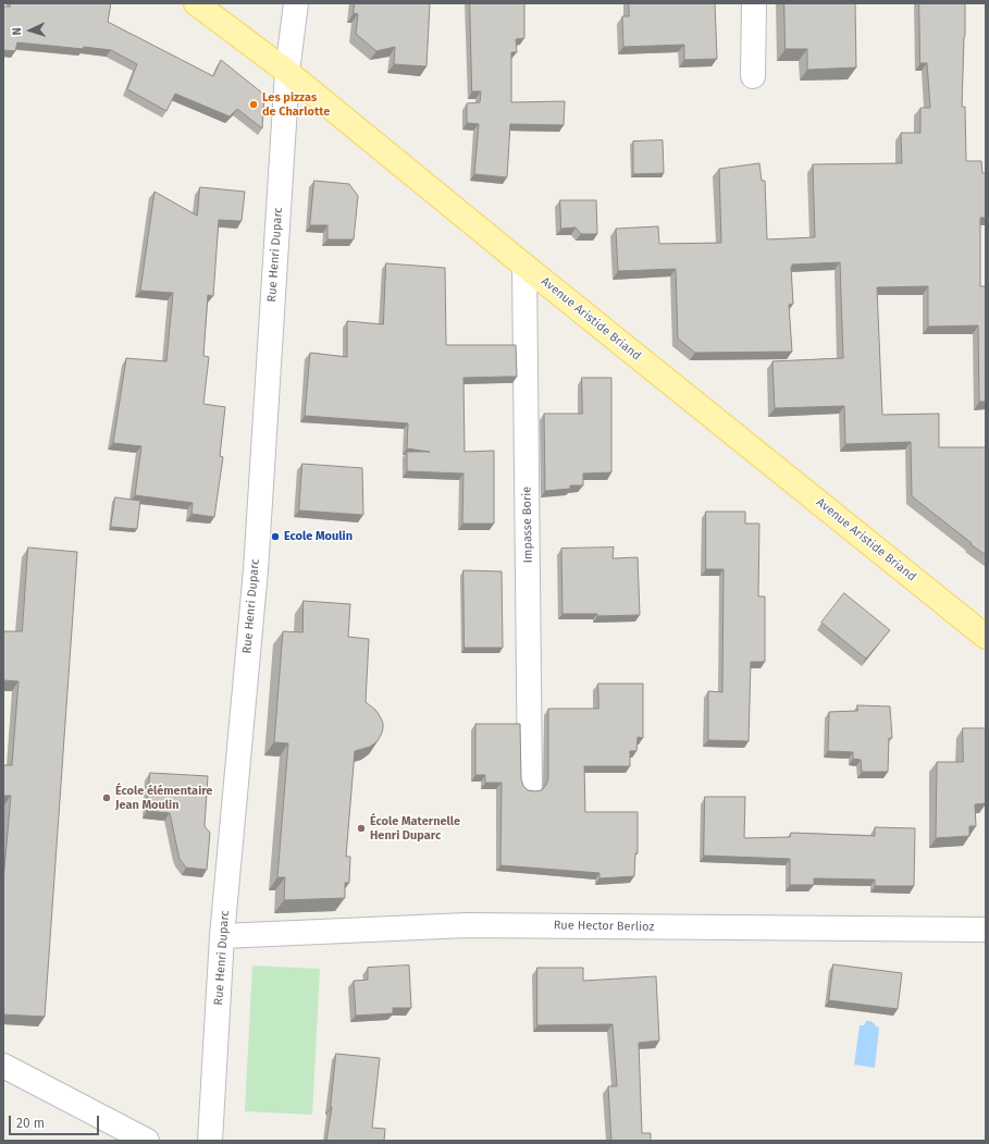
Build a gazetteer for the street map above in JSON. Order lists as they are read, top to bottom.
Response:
{
  "streets": {
    "main road": ["Avenue Aristide Briand"],
    "street": ["Rue Henri Duparc", "Impasse Borie", "Rue Hector Berlioz"]
  },
  "crossings": [
    ["Rue Henri Duparc", "Avenue Aristide Briand"],
    ["Rue Henri Duparc", "Rue Hector Berlioz"],
    ["Avenue Aristide Briand", "Impasse Borie"]
  ],
  "places": [
    "Les pizzas de Charlotte",
    "Ecole Moulin",
    "École élémentaire Jean Moulin",
    "École Maternelle Henri Duparc"
  ],
  "scale_bar": "20 m",
  "north": "left"
}
